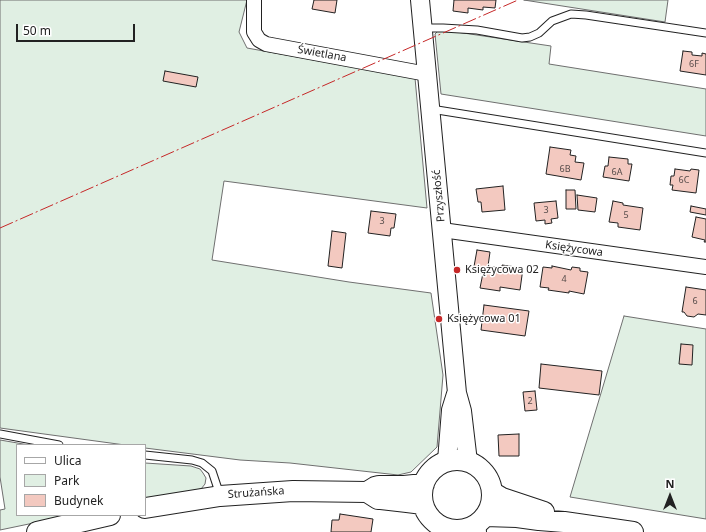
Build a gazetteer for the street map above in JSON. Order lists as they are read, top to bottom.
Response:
{
  "streets": {
    "main road": ["Strużańska"],
    "street": ["Świetlana", "Przyszłość", "Księżycowa"]
  },
  "crossings": [
    ["Świetlana", "Przyszłość"],
    ["Przyszłość", "Księżycowa"],
    ["Przyszłość", "Strużańska"]
  ],
  "places": ["Księżycowa 02", "Księżycowa 01"],
  "house_numbers": [
    "6F",
    "6B",
    "6A",
    "6C",
    "3",
    "5",
    "3",
    "4",
    "6",
    "2"
  ],
  "legend": ["Ulica", "Park", "Budynek"],
  "scale_bar": "50 m",
  "north": "top"
}
